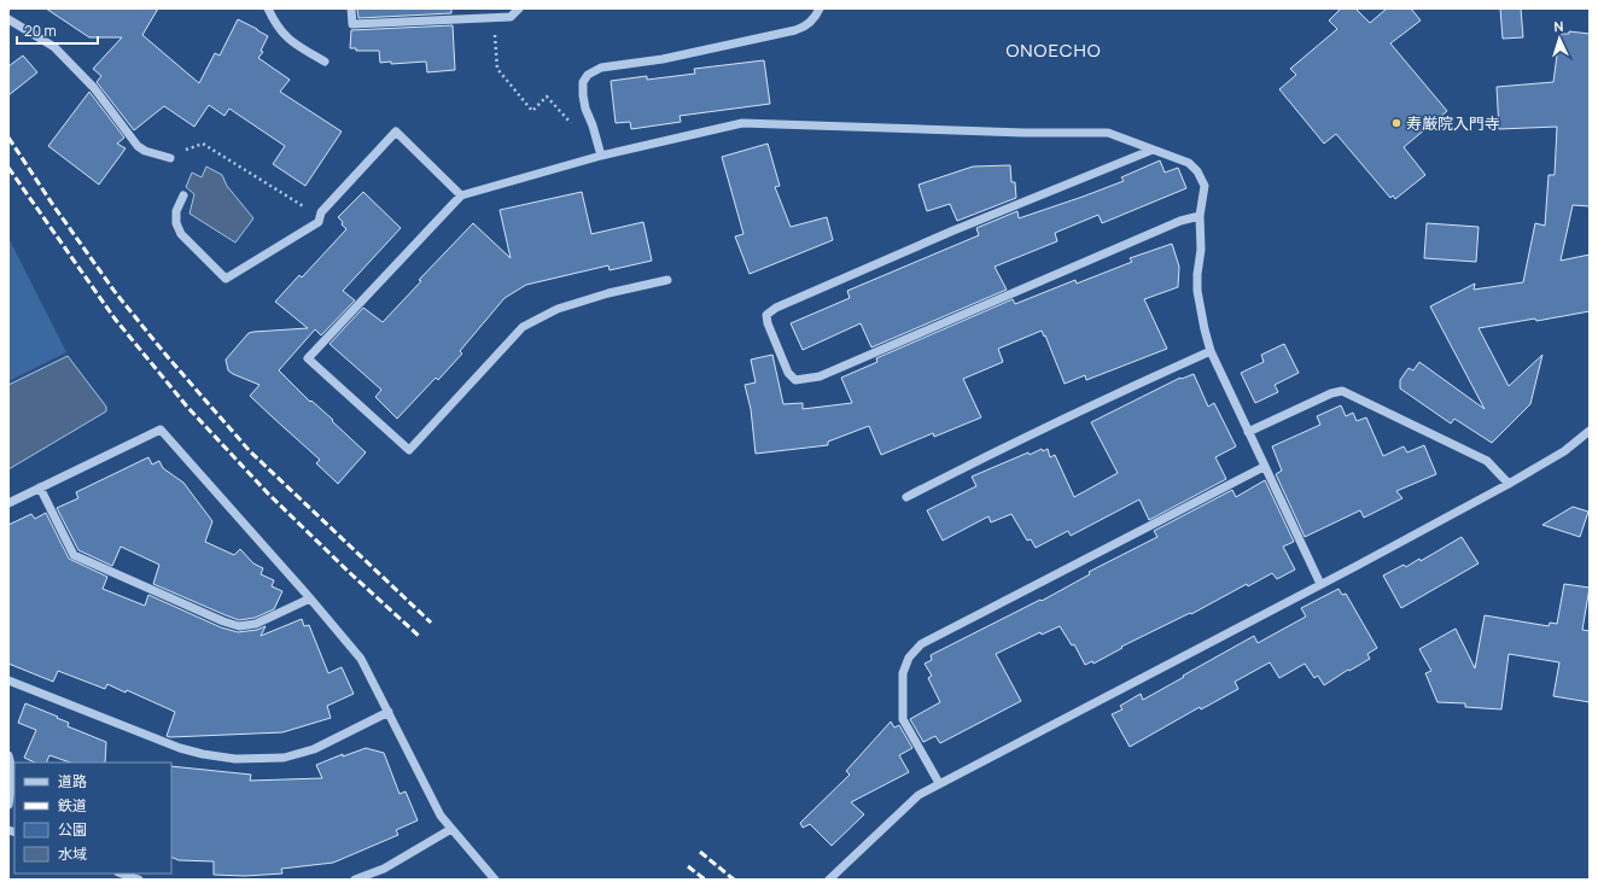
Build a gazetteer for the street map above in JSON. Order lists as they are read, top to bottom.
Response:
{
  "districts": ["ONOECHO"],
  "places": ["寿厳院入門寺"],
  "legend": [
    "道路",
    "鉄道",
    "公園",
    "水域"
  ],
  "scale_bar": "20 m",
  "north": "top"
}
